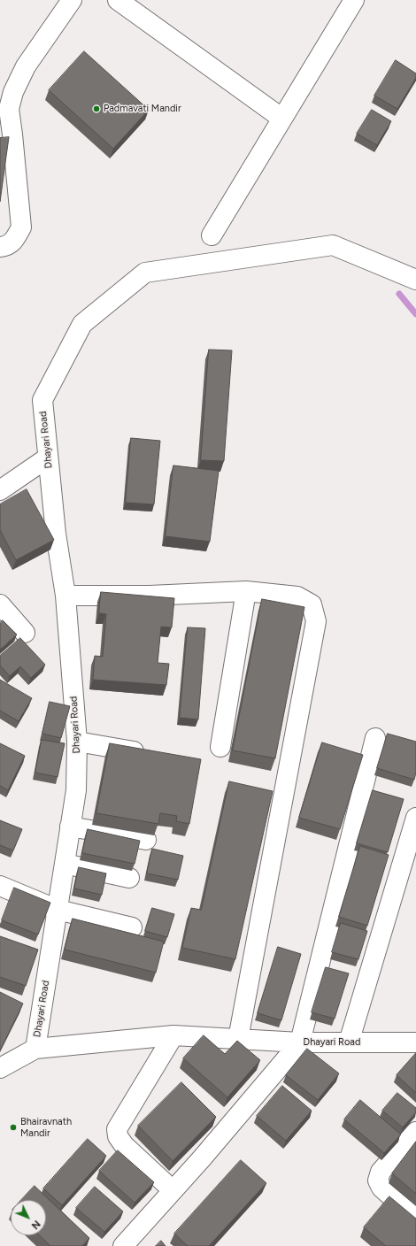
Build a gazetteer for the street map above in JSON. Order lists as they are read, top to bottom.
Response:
{
  "streets": {
    "street": ["Dhayari Road"]
  },
  "places": ["Padmavati Mandir", "Bhairavnath Mandir"],
  "north": "bottom right"
}
